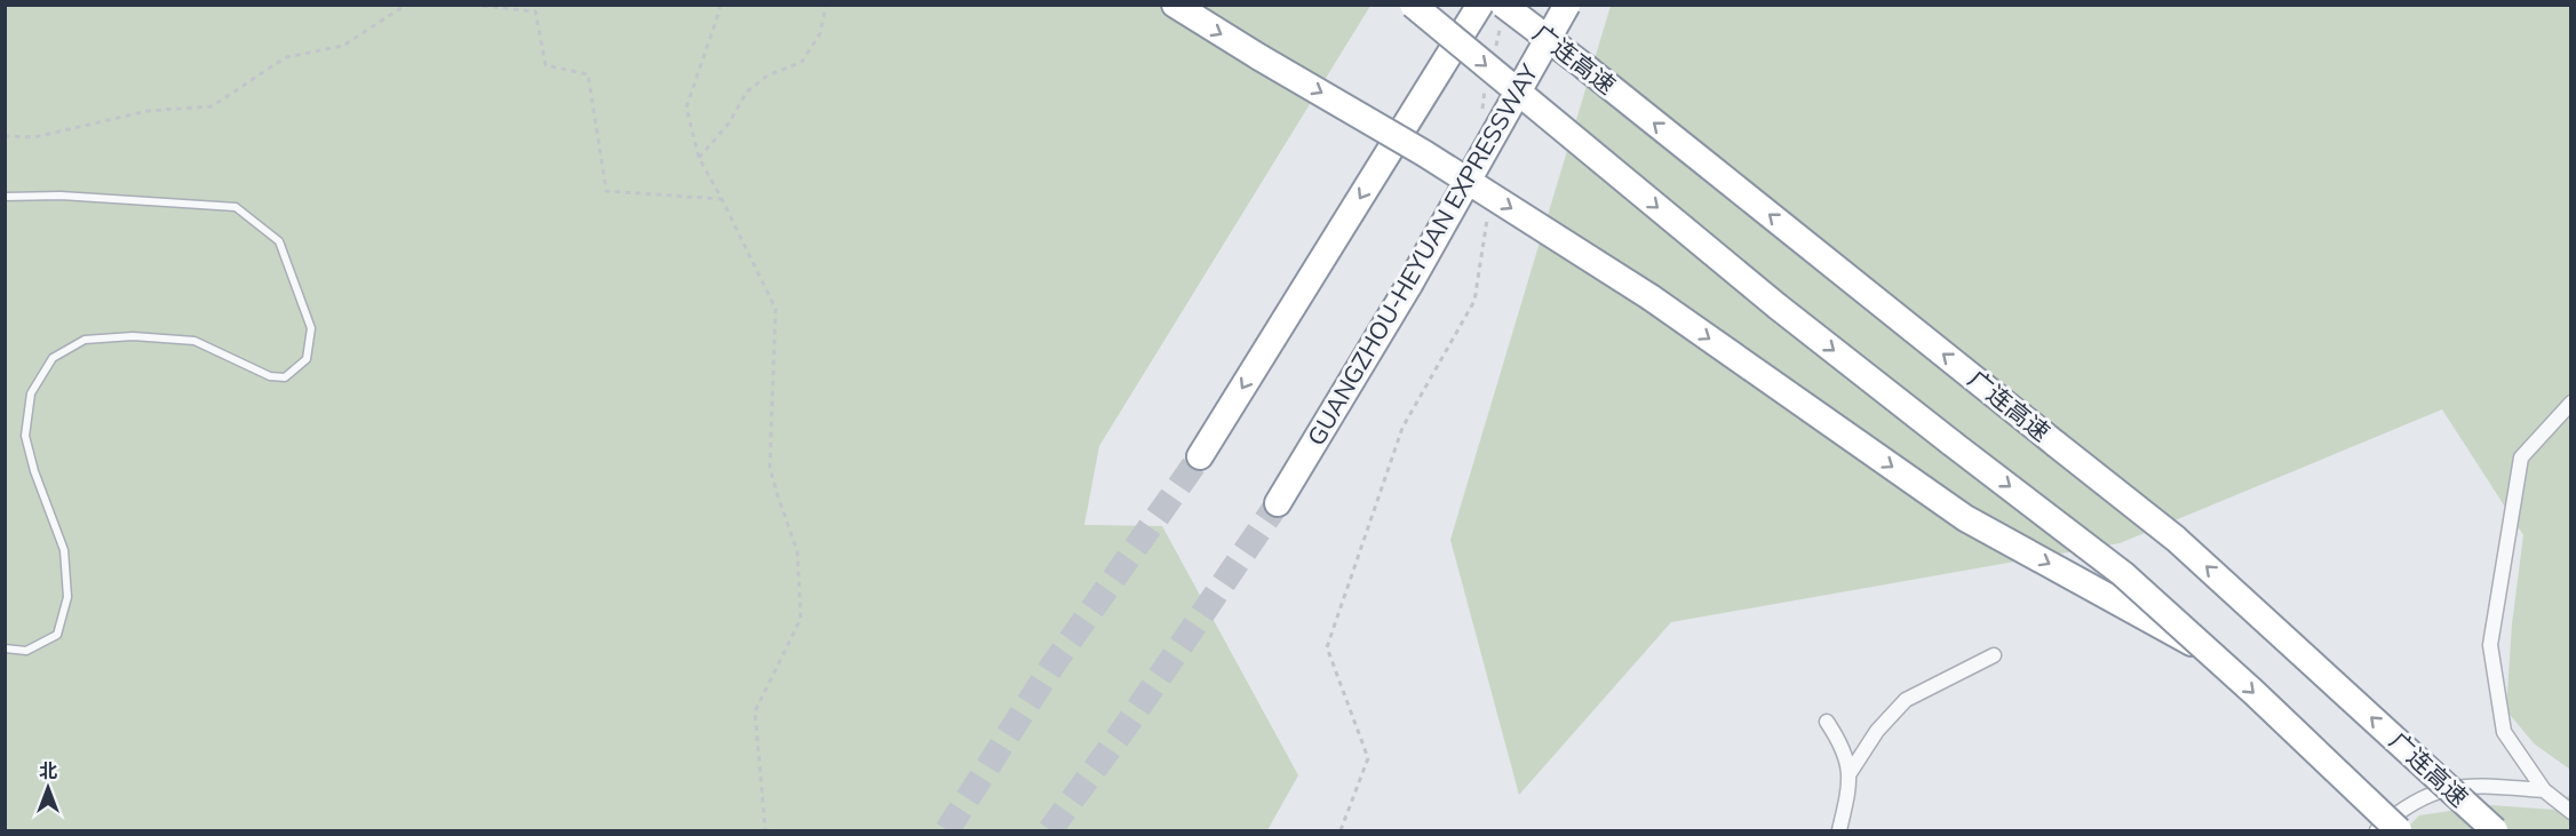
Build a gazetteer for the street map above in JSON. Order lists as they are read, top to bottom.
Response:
{
  "streets": {
    "highway": ["广连高速", "GUANGZHOU-HEYUAN EXPRESSWAY"]
  },
  "north": "top"
}
